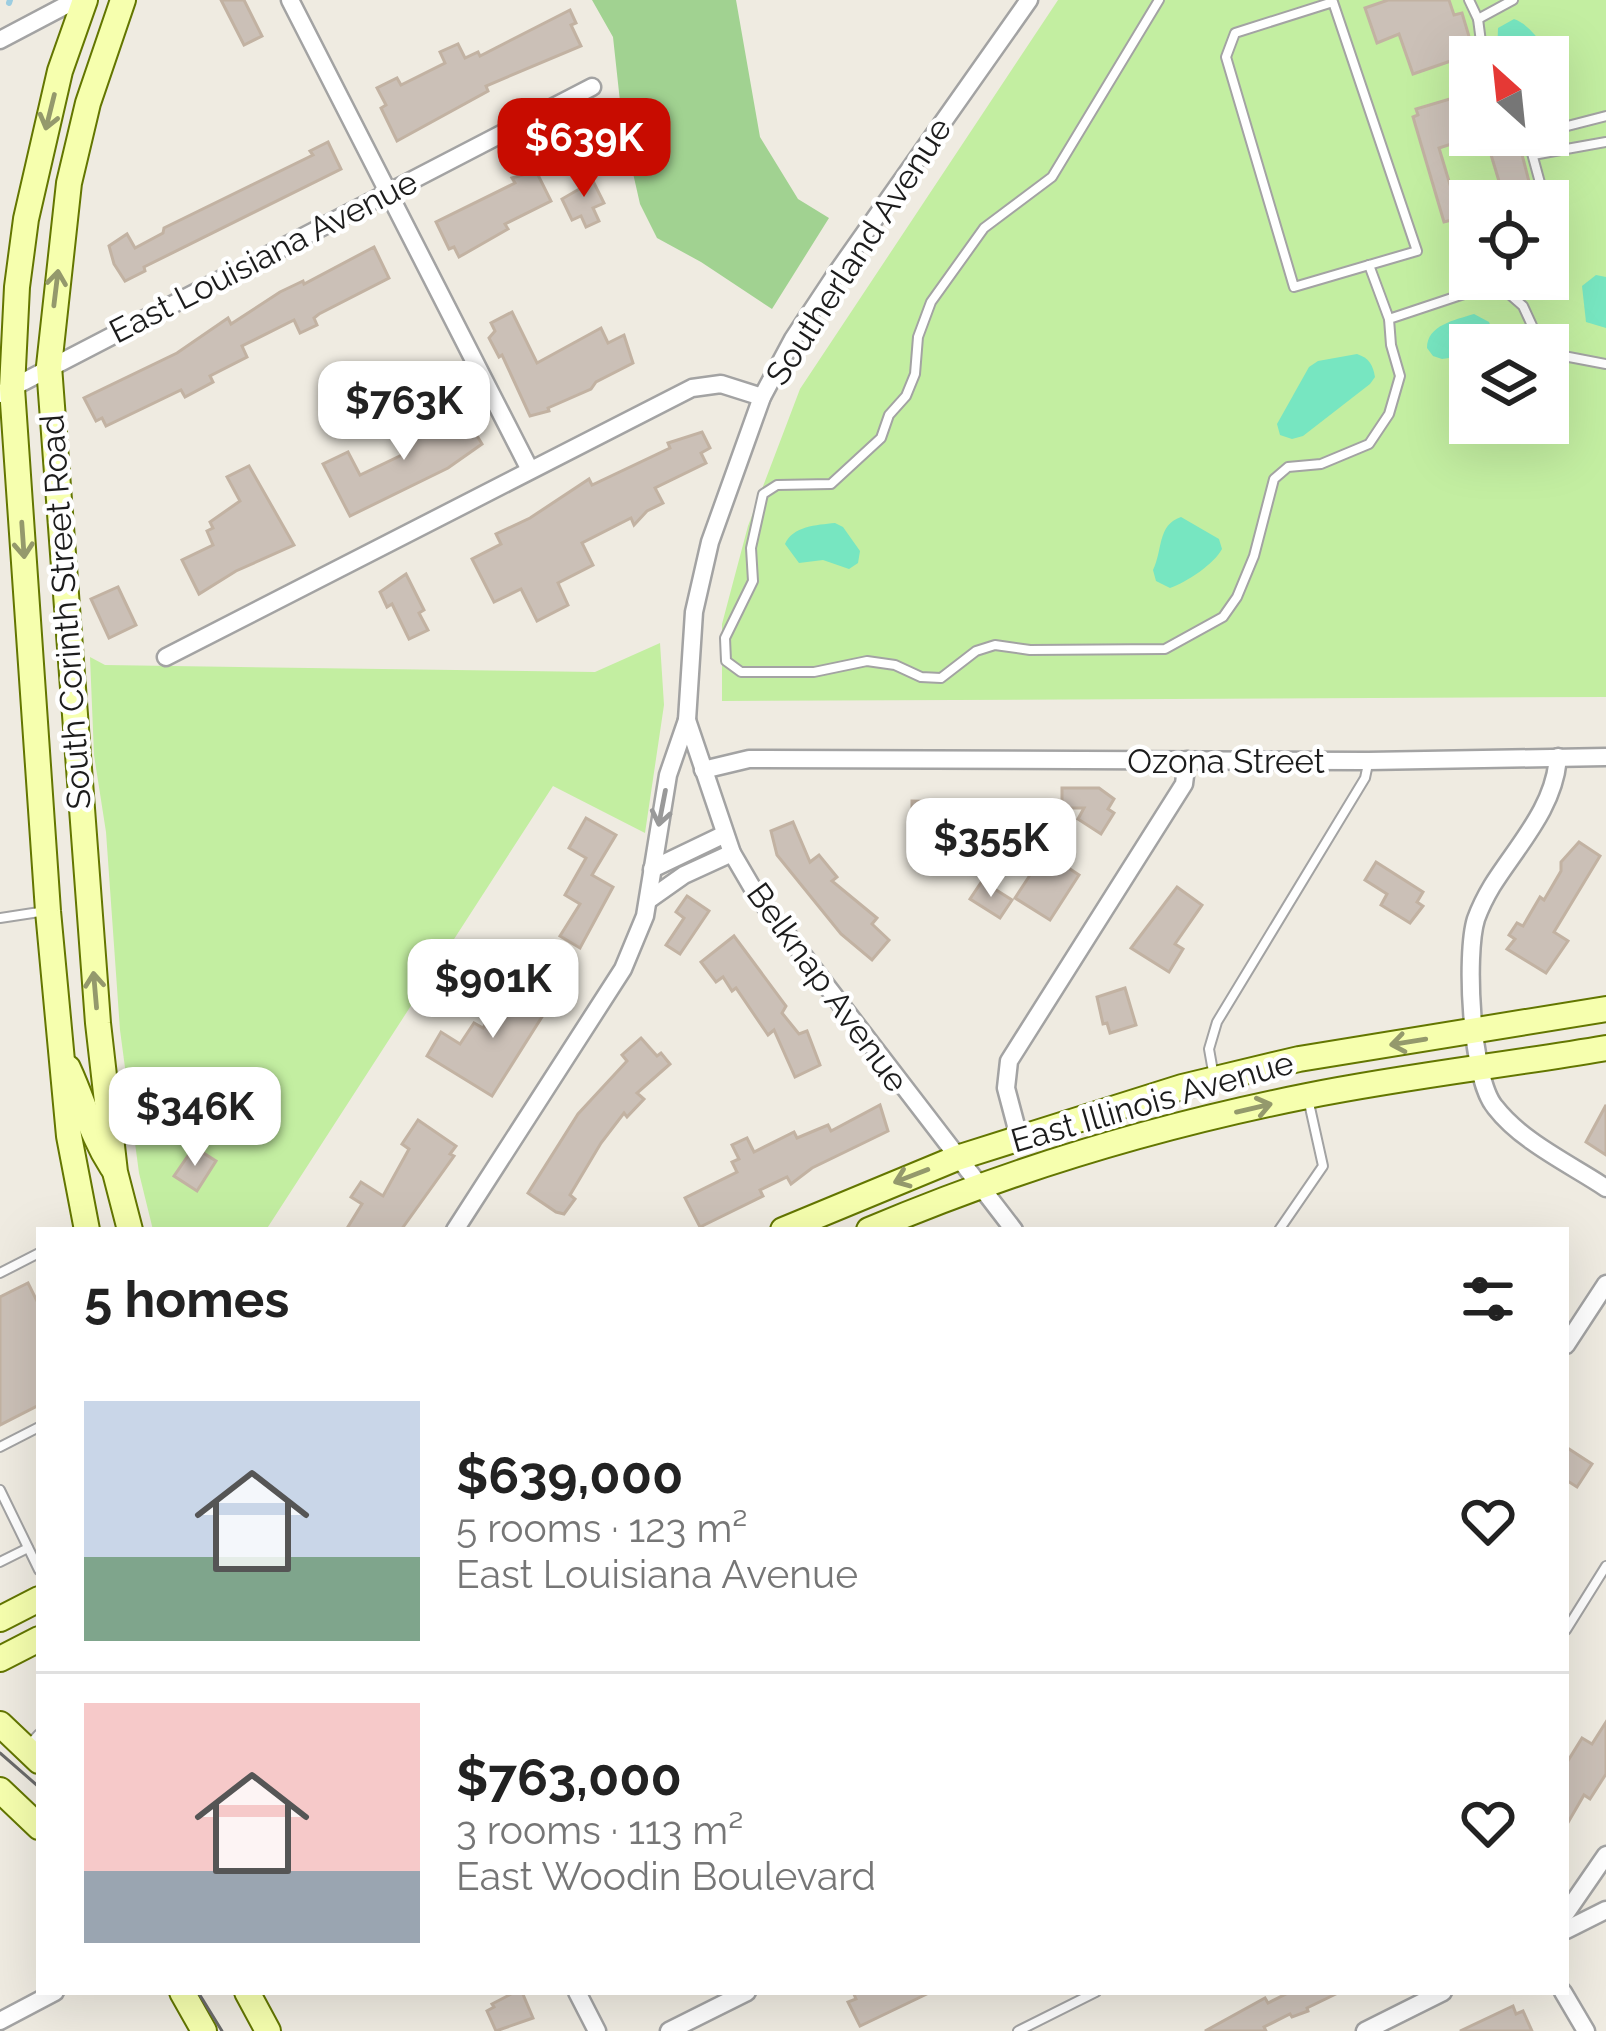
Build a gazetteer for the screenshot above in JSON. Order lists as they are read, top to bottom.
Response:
{
  "streets": {
    "main road": ["South Corinth Street Road", "East Illinois Avenue"],
    "street": [
      "Southerland Avenue",
      "East Louisiana Avenue",
      "Ozona Street",
      "Belknap Avenue"
    ]
  },
  "crossings": [
    ["Southerland Avenue", "Belknap Avenue"],
    ["East Louisiana Avenue", "South Corinth Street Road"],
    ["Ozona Street", "Belknap Avenue"],
    ["Belknap Avenue", "East Illinois Avenue"]
  ],
  "north": "top left",
  "page": {
    "price": [
      "$639K",
      "$763K",
      "$355K",
      "$901K",
      "$346K"
    ],
    "heading": "5 homes",
    "list": [
      {
        "name": "$639,000",
        "note": "5 rooms · 123 m² · East Louisiana Avenue"
      },
      {
        "name": "$763,000",
        "note": "3 rooms · 113 m² · East Woodin Boulevard"
      }
    ]
  }
}
